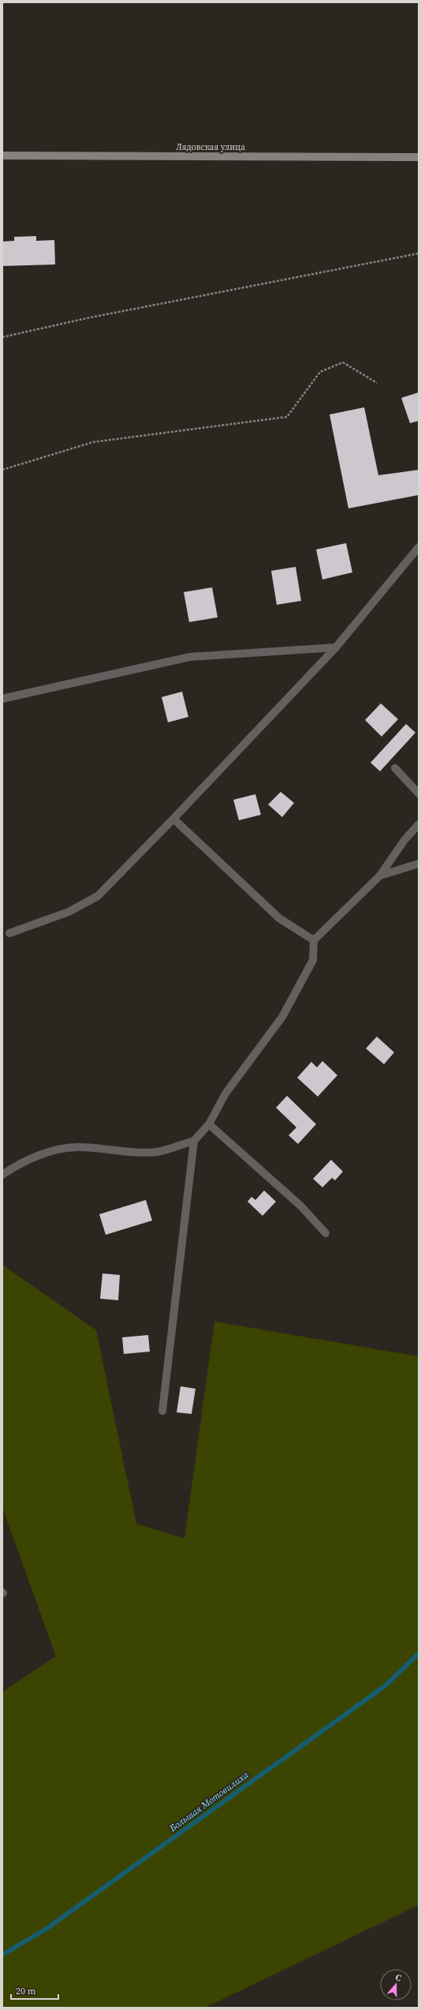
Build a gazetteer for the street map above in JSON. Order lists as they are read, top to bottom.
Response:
{
  "streets": {
    "main road": ["Лядовская улица"]
  },
  "water": ["Большая Мотовилиха"],
  "scale_bar": "20 m",
  "north": "top"
}
